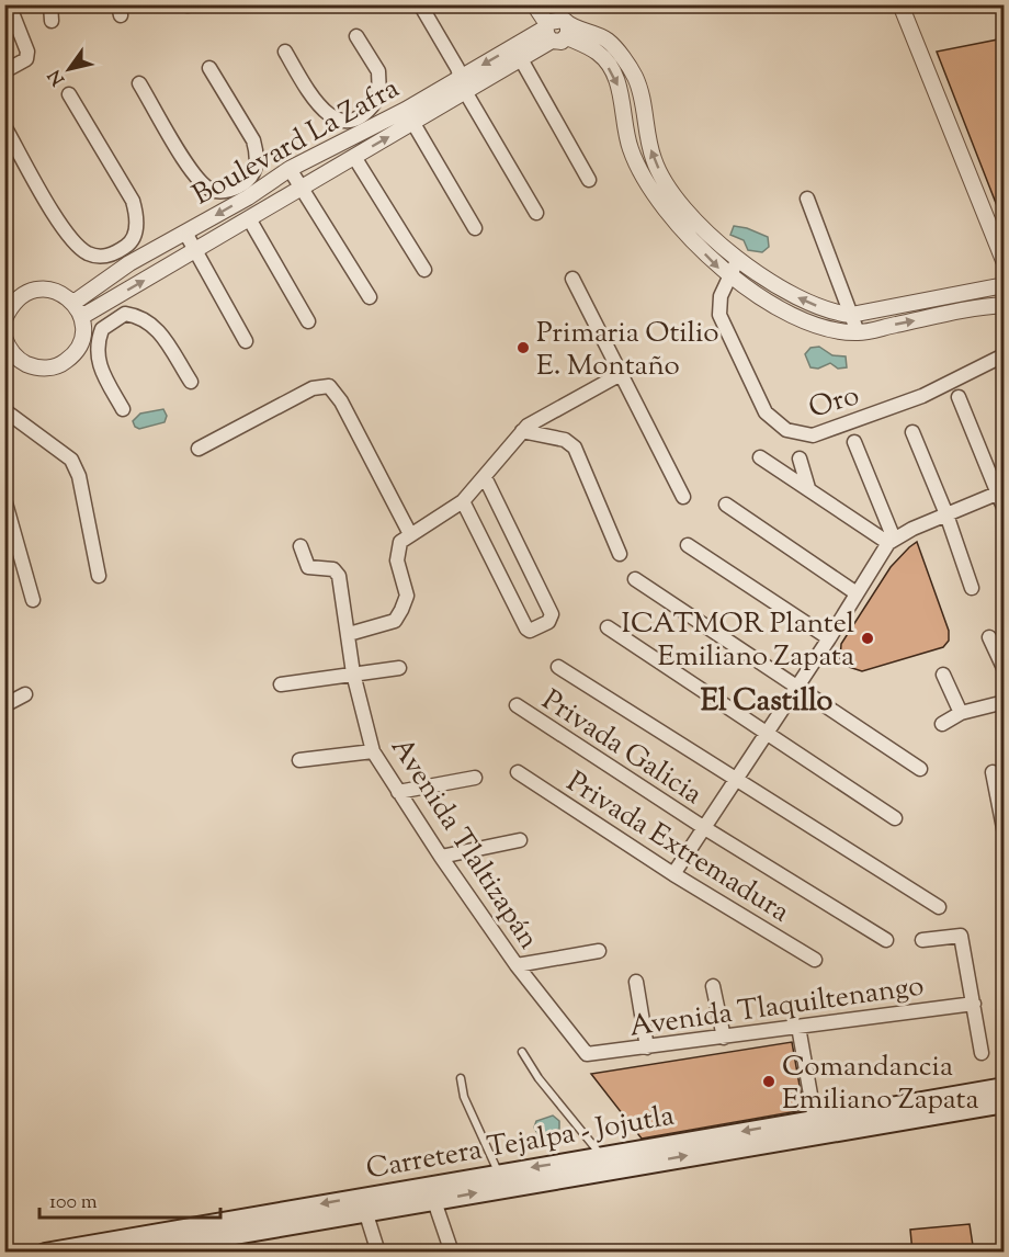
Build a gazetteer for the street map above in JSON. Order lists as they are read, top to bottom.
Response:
{
  "streets": {
    "main road": ["Carretera Tejalpa - Jojutla"],
    "street": [
      "Boulevard La Zafra",
      "Oro",
      "Privada Galicia",
      "Avenida Tlaltizapán",
      "Privada Extremadura",
      "Avenida Tlaquiltenango"
    ]
  },
  "crossings": [
    ["Avenida Tlaltizapán", "Avenida Tlaquiltenango"]
  ],
  "districts": ["El Castillo"],
  "places": ["Primaria Otilio E. Montaño", "ICATMOR Plantel Emiliano Zapata", "Comandancia Emiliano Zapata"],
  "scale_bar": "100 m",
  "north": "bottom left"
}
